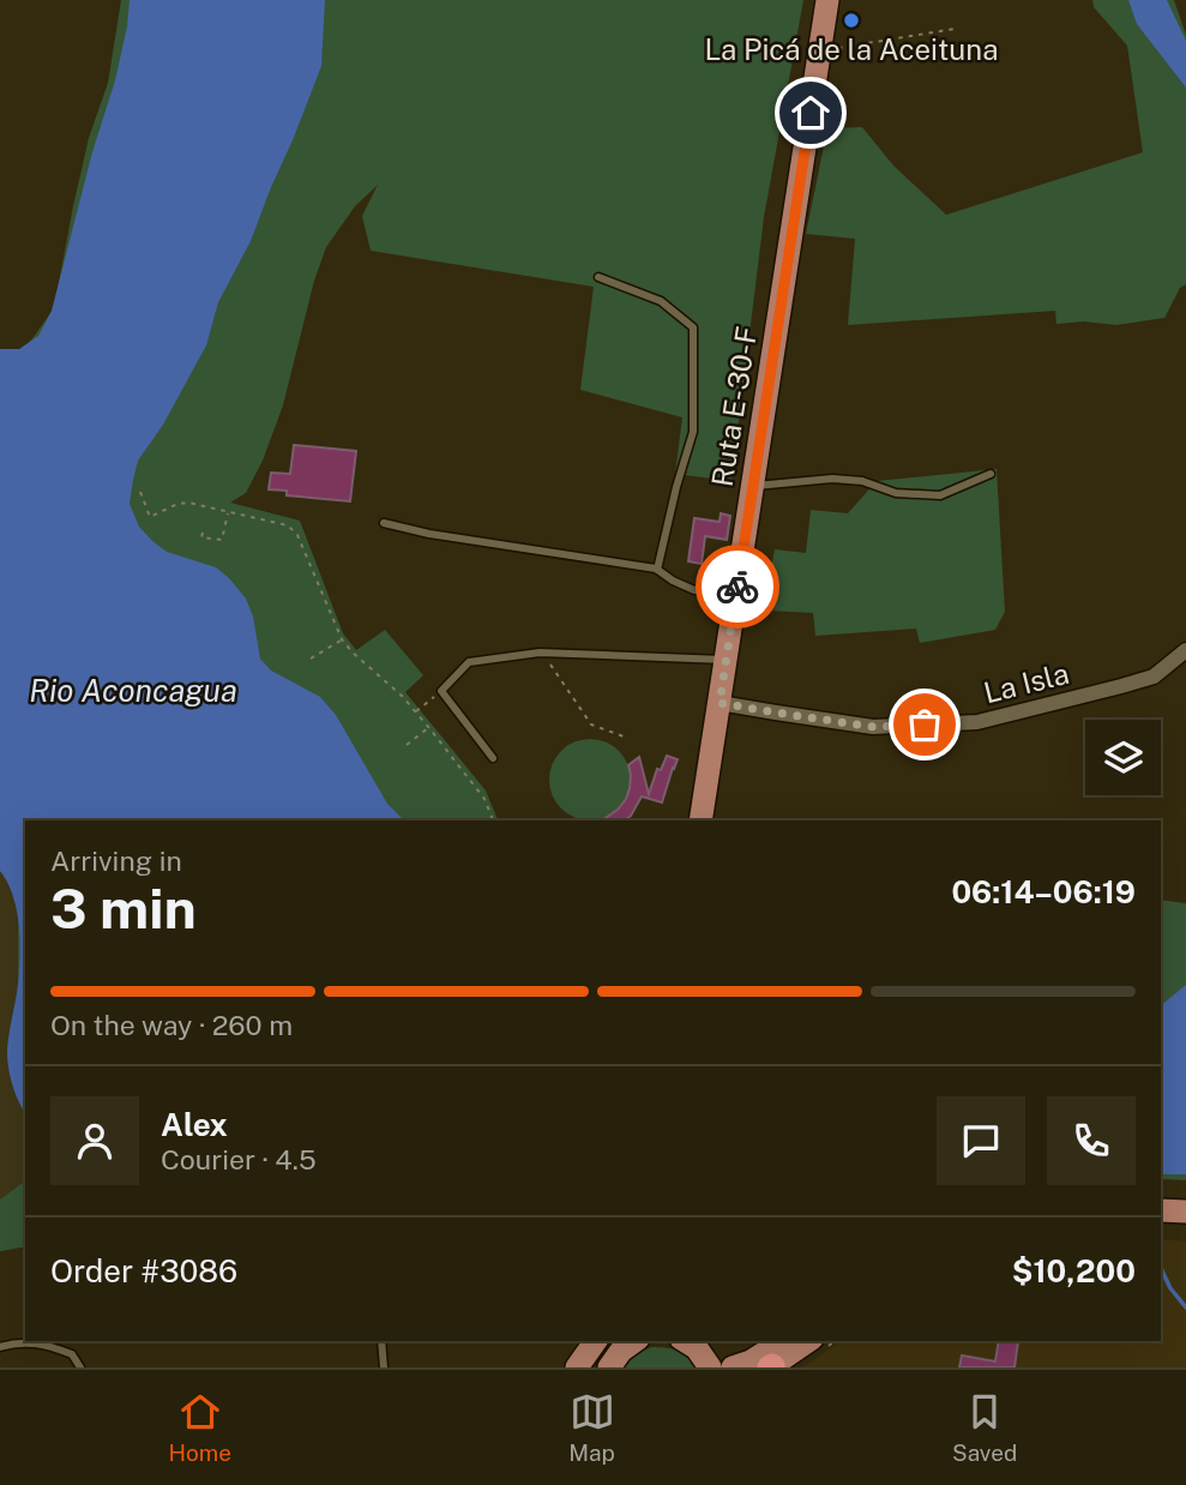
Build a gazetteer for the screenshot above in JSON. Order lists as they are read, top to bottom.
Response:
{
  "streets": {
    "main road": ["Ruta E-30-F"],
    "street": ["La Isla"]
  },
  "crossings": [
    ["Ruta E-30-F", "La Isla"]
  ],
  "water": ["Rio Aconcagua"],
  "places": ["La Picá de la Aceituna"],
  "page": {
    "heading": ["3 min", "Arriving in", "06:14–06:19"],
    "panel": [
      "Alex",
      "Courier · 4.5",
      "Order #3086",
      "$10,200"
    ],
    "bar": "On the way · 260 m",
    "tabs": ["Home", "Map", "Saved"]
  }
}
